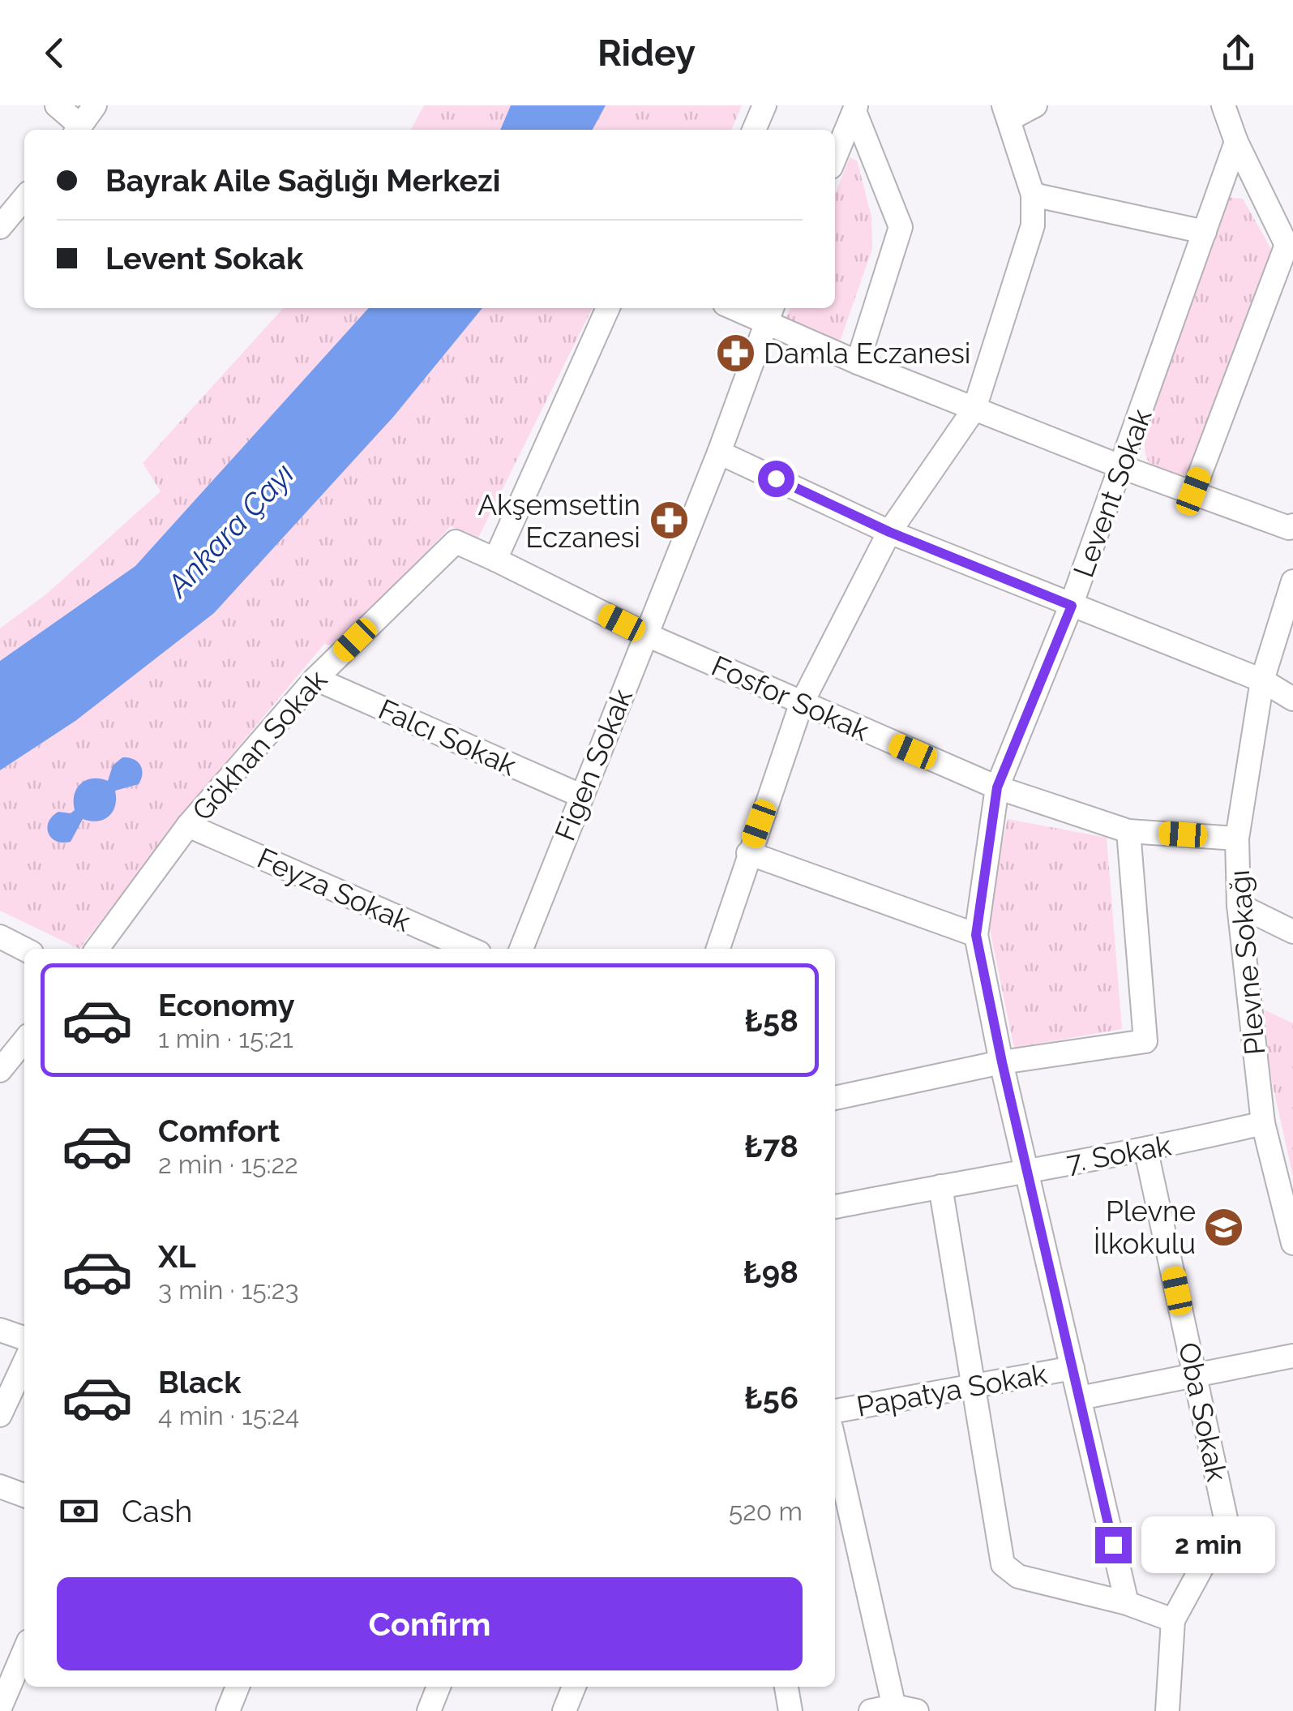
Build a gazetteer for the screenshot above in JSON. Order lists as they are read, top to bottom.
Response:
{
  "streets": {
    "street": [
      "Levent Sokak",
      "Fosfor Sokak",
      "Falcı Sokak",
      "Gökhan Sokak",
      "Figen Sokak",
      "Feyza Sokak",
      "Plevne Sokağı",
      "7. Sokak",
      "Papatya Sokak",
      "Oba Sokak"
    ]
  },
  "crossings": [
    ["Levent Sokak", "Fosfor Sokak"],
    ["Levent Sokak", "7. Sokak"],
    ["Levent Sokak", "Papatya Sokak"],
    ["Fosfor Sokak", "Gökhan Sokak"],
    ["Fosfor Sokak", "Figen Sokak"],
    ["Fosfor Sokak", "Plevne Sokağı"],
    ["Falcı Sokak", "Gökhan Sokak"],
    ["Falcı Sokak", "Figen Sokak"],
    ["Gökhan Sokak", "Feyza Sokak"],
    ["Plevne Sokağı", "7. Sokak"],
    ["7. Sokak", "Oba Sokak"],
    ["Papatya Sokak", "Oba Sokak"]
  ],
  "water": ["Ankara Çayı"],
  "places": {
    "pharmacy": ["Damla Eczanesi", "Akşemsettin Eczanesi"],
    "school or university": ["Plevne İlkokulu"]
  },
  "page": {
    "header": "Ridey",
    "banner": ["Bayrak Aile Sağlığı Merkezi", "Levent Sokak"],
    "list": [
      {
        "name": "Economy",
        "note": "1 min · 15:21",
        "value": "₺58"
      },
      {
        "name": "Comfort",
        "note": "2 min · 15:22",
        "value": "₺78"
      },
      {
        "name": "XL",
        "note": "3 min · 15:23",
        "value": "₺98"
      },
      {
        "name": "Black",
        "note": "4 min · 15:24",
        "value": "₺56"
      }
    ],
    "pay": ["Cash", "520 m"],
    "bubble": "2 min",
    "buttons": "Confirm"
  }
}
